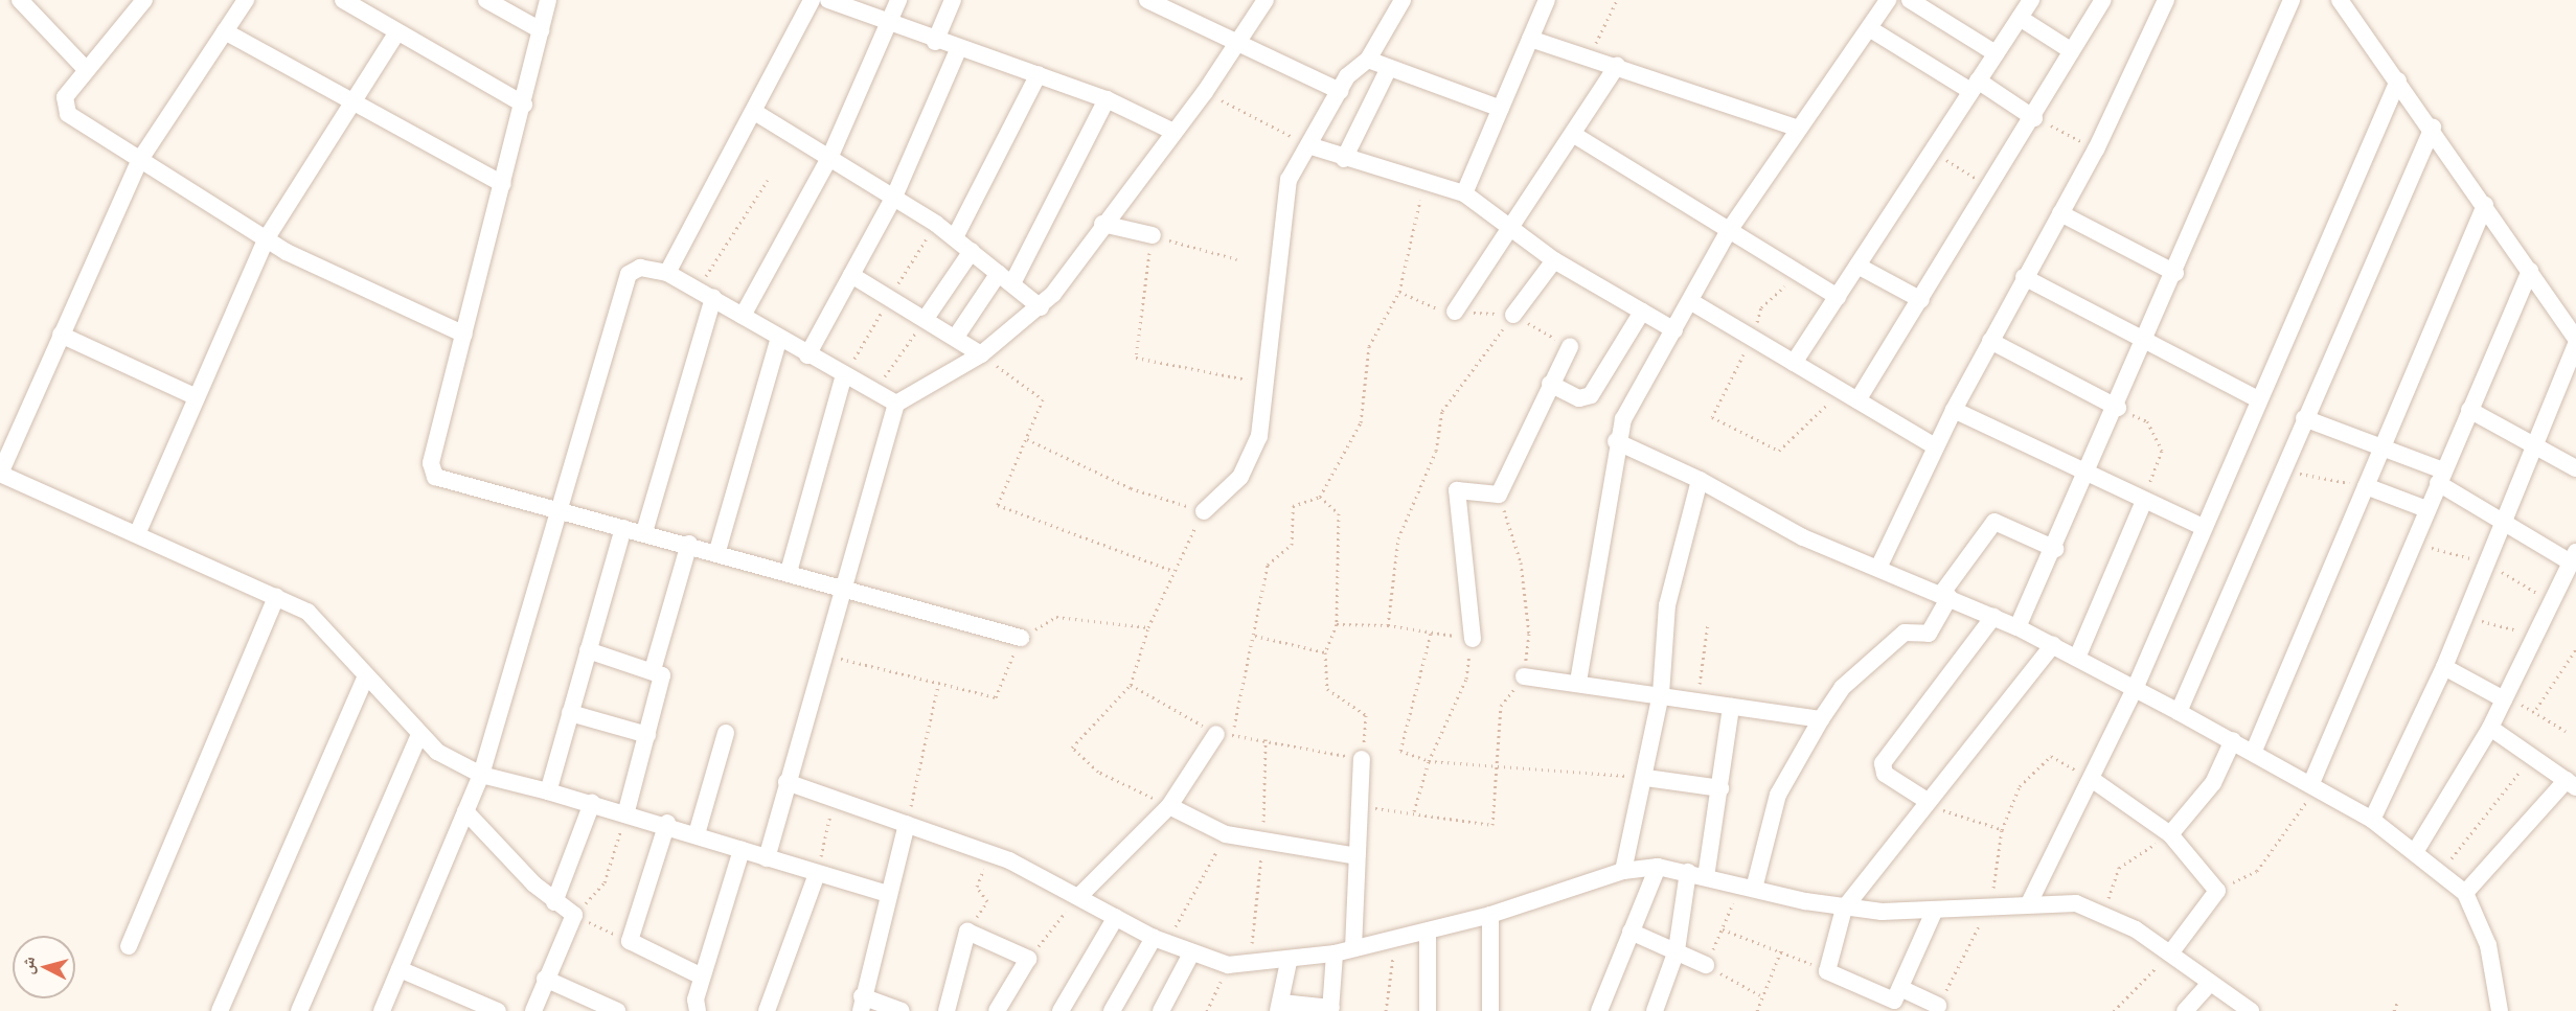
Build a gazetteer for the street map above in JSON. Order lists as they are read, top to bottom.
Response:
{
  "north": "left"
}
